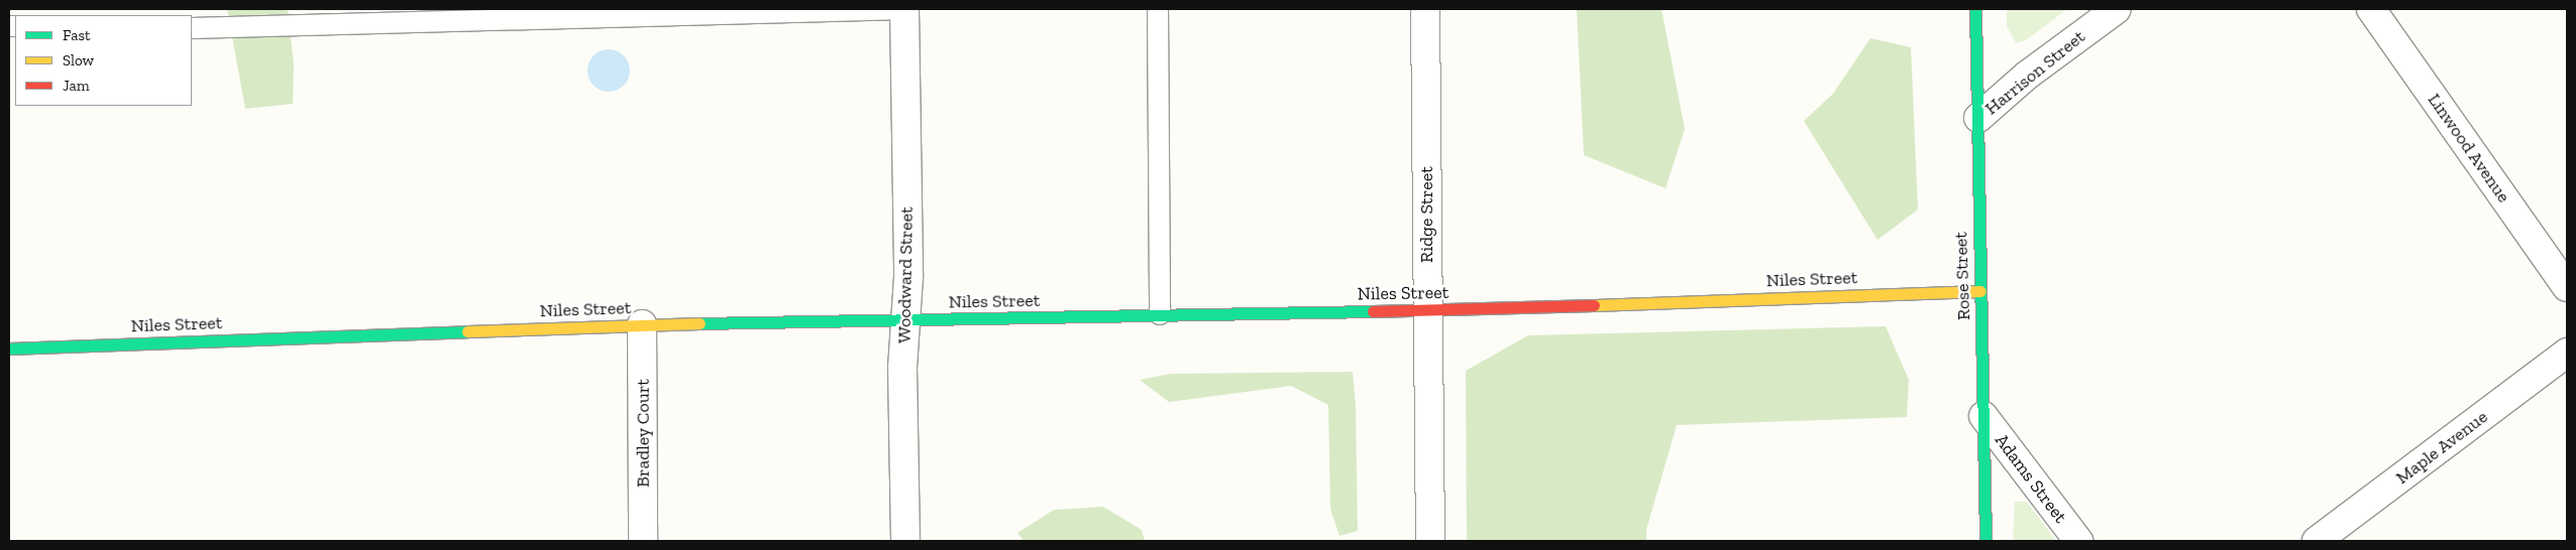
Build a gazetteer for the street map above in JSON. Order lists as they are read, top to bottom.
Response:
{
  "streets": {
    "street": [
      "Harrison Street",
      "Linwood Avenue",
      "Ridge Street",
      "Woodward Street",
      "Rose Street",
      "Niles Street",
      "Bradley Court",
      "Maple Avenue",
      "Adams Street"
    ]
  },
  "crossings": [
    ["Harrison Street", "Rose Street"],
    ["Ridge Street", "Niles Street"],
    ["Woodward Street", "Niles Street"],
    ["Rose Street", "Niles Street"],
    ["Rose Street", "Adams Street"],
    ["Niles Street", "Bradley Court"]
  ],
  "legend": ["Fast", "Slow", "Jam"]
}
